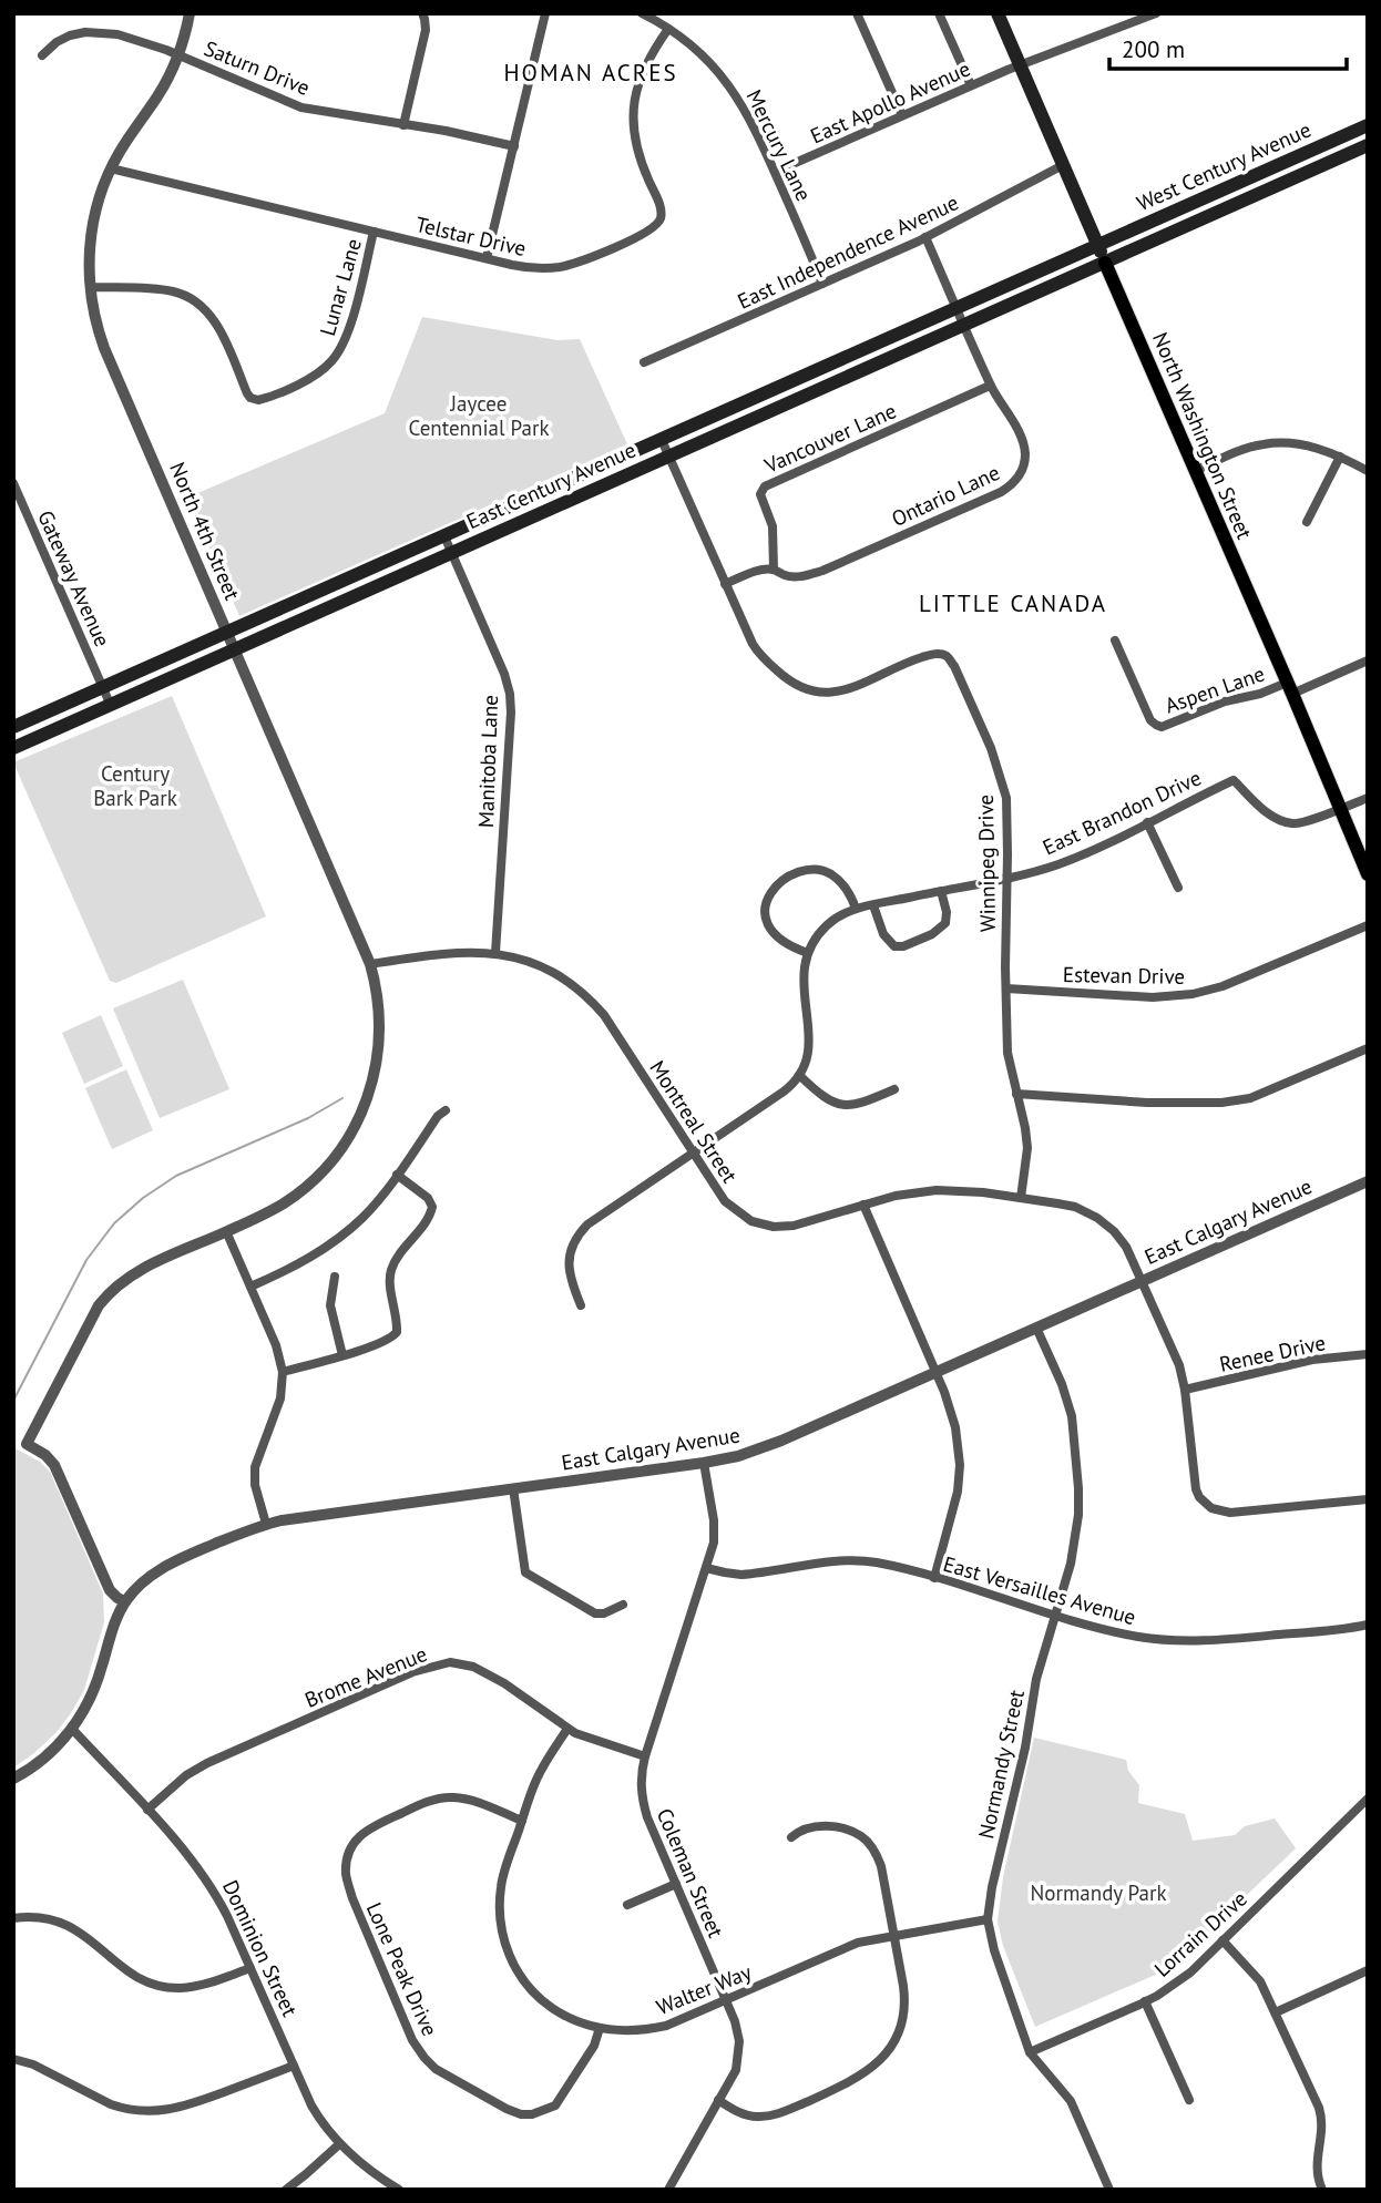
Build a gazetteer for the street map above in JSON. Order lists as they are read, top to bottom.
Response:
{
  "streets": {
    "main road": ["West Century Avenue", "North Washington Street", "East Century Avenue"],
    "street": [
      "Saturn Drive",
      "East Apollo Avenue",
      "Mercury Lane",
      "Telstar Drive",
      "East Independence Avenue",
      "Lunar Lane",
      "Vancouver Lane",
      "Ontario Lane",
      "North 4th Street",
      "Gateway Avenue",
      "Aspen Lane",
      "Manitoba Lane",
      "East Brandon Drive",
      "Winnipeg Drive",
      "Estevan Drive",
      "Montreal Street",
      "East Calgary Avenue",
      "Renee Drive",
      "East Versailles Avenue",
      "Brome Avenue",
      "Normandy Street",
      "Coleman Street",
      "Lorrain Drive",
      "Dominion Street",
      "Lone Peak Drive",
      "Walter Way"
    ]
  },
  "crossings": [
    ["Saturn Drive", "North 4th Street"],
    ["East Apollo Avenue", "Mercury Lane"],
    ["East Apollo Avenue", "North Washington Street"],
    ["Mercury Lane", "Telstar Drive"],
    ["Mercury Lane", "East Independence Avenue"],
    ["West Century Avenue", "North Washington Street"],
    ["West Century Avenue", "East Century Avenue"],
    ["Telstar Drive", "Lunar Lane"],
    ["Telstar Drive", "North 4th Street"],
    ["East Independence Avenue", "North Washington Street"],
    ["East Independence Avenue", "Ontario Lane"],
    ["Lunar Lane", "North 4th Street"],
    ["North Washington Street", "East Century Avenue"],
    ["North Washington Street", "Aspen Lane"],
    ["North Washington Street", "East Brandon Drive"],
    ["Vancouver Lane", "Ontario Lane"],
    ["East Century Avenue", "Ontario Lane"],
    ["East Century Avenue", "North 4th Street"],
    ["East Century Avenue", "Gateway Avenue"],
    ["East Century Avenue", "Manitoba Lane"],
    ["East Century Avenue", "Winnipeg Drive"],
    ["Ontario Lane", "Winnipeg Drive"],
    ["North 4th Street", "Montreal Street"],
    ["Manitoba Lane", "Montreal Street"],
    ["East Brandon Drive", "Winnipeg Drive"],
    ["Winnipeg Drive", "Estevan Drive"],
    ["Winnipeg Drive", "Montreal Street"],
    ["Montreal Street", "East Calgary Avenue"],
    ["Montreal Street", "Renee Drive"],
    ["East Calgary Avenue", "Normandy Street"],
    ["East Calgary Avenue", "Coleman Street"],
    ["East Calgary Avenue", "Dominion Street"],
    ["East Versailles Avenue", "Normandy Street"],
    ["East Versailles Avenue", "Coleman Street"],
    ["Brome Avenue", "Coleman Street"],
    ["Brome Avenue", "Dominion Street"],
    ["Brome Avenue", "Walter Way"],
    ["Normandy Street", "Lorrain Drive"],
    ["Normandy Street", "Walter Way"],
    ["Coleman Street", "Walter Way"],
    ["Lone Peak Drive", "Walter Way"]
  ],
  "districts": ["HOMAN ACRES", "LITTLE CANADA"],
  "parks": ["Jaycee Centennial Park", "Century Bark Park", "Normandy Park"],
  "scale_bar": "200 m"
}
